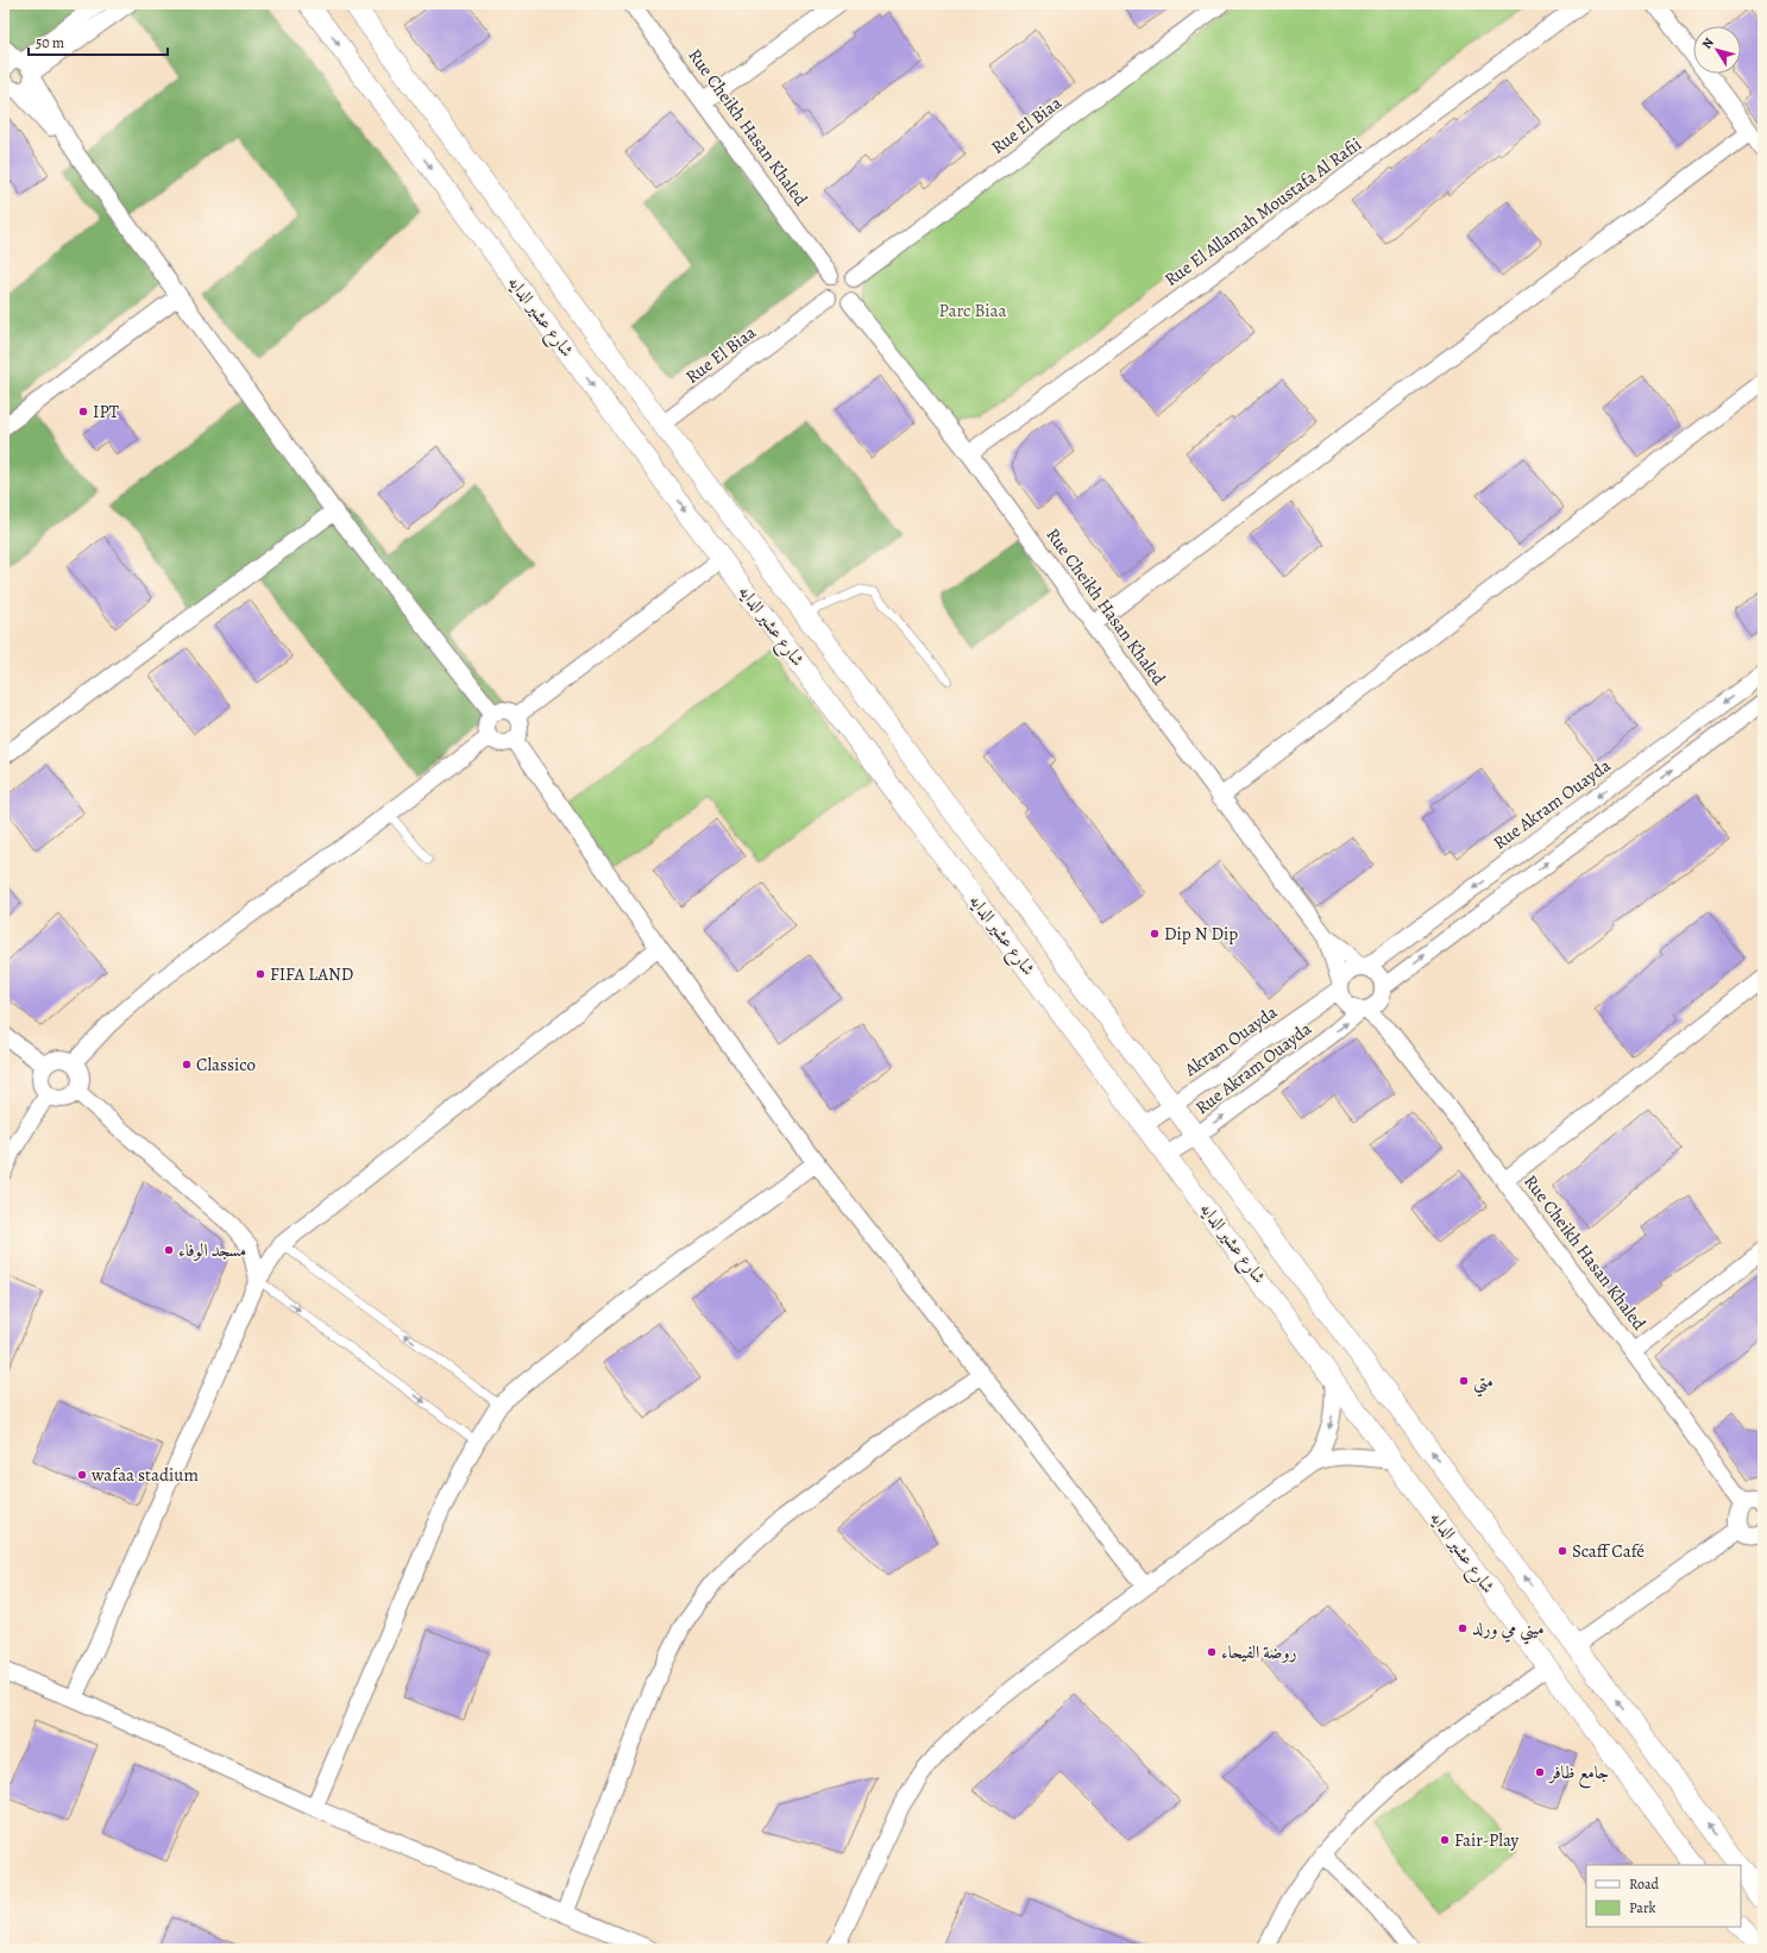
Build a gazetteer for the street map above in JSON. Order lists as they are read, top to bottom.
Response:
{
  "streets": {
    "street": [
      "Rue El Biaa",
      "Rue Cheikh Hasan Khaled",
      "Rue El Allamah Moustafa Al Rafii",
      "شارع عشير الدايه",
      "Rue Akram Ouayda",
      "Akram Ouayda"
    ]
  },
  "crossings": [
    ["Rue El Biaa", "Rue Cheikh Hasan Khaled"],
    ["Rue El Biaa", "شارع عشير الدايه"],
    ["Rue Cheikh Hasan Khaled", "Rue El Allamah Moustafa Al Rafii"],
    ["Rue Cheikh Hasan Khaled", "Rue Akram Ouayda"],
    ["Rue Cheikh Hasan Khaled", "Akram Ouayda"],
    ["شارع عشير الدايه", "Rue Akram Ouayda"],
    ["شارع عشير الدايه", "Akram Ouayda"],
    ["Rue Akram Ouayda", "Akram Ouayda"]
  ],
  "parks": ["Parc Biaa"],
  "places": [
    "IPT",
    "Dip N Dip",
    "FIFA LAND",
    "Classico",
    "مسجد الوفاء",
    "متي",
    "wafaa stadium",
    "Scaff Café",
    "ميني مي ورلد",
    "روضة الفيحاء",
    "جامع ظافر",
    "Fair-Play"
  ],
  "legend": ["Road", "Park"],
  "scale_bar": "50 m",
  "north": "top left"
}
